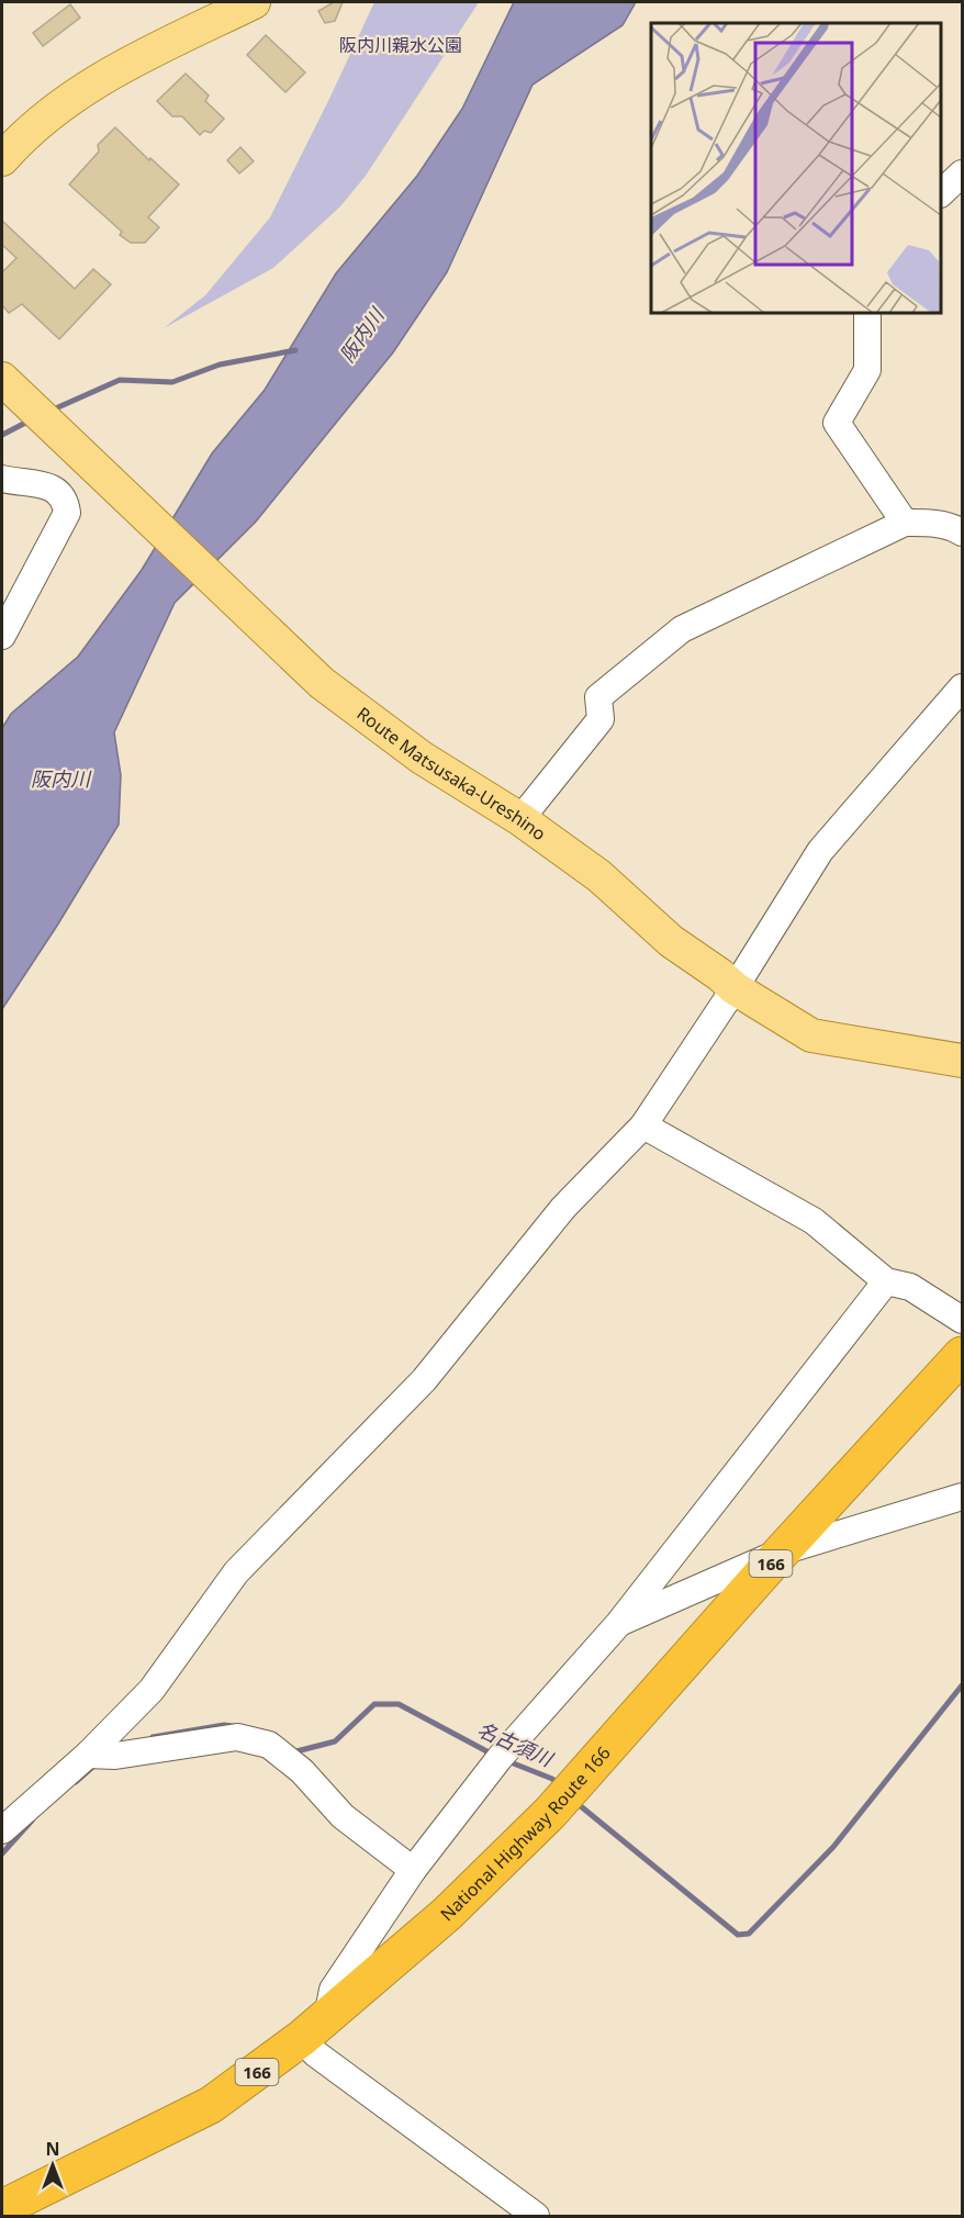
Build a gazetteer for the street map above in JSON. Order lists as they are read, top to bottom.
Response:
{
  "streets": {
    "highway": ["166", "National Highway Route 166"],
    "main road": ["Route Matsusaka-Ureshino"]
  },
  "water": ["阪内川", "名古須川"],
  "parks": ["阪内川親水公園"],
  "north": "top"
}
